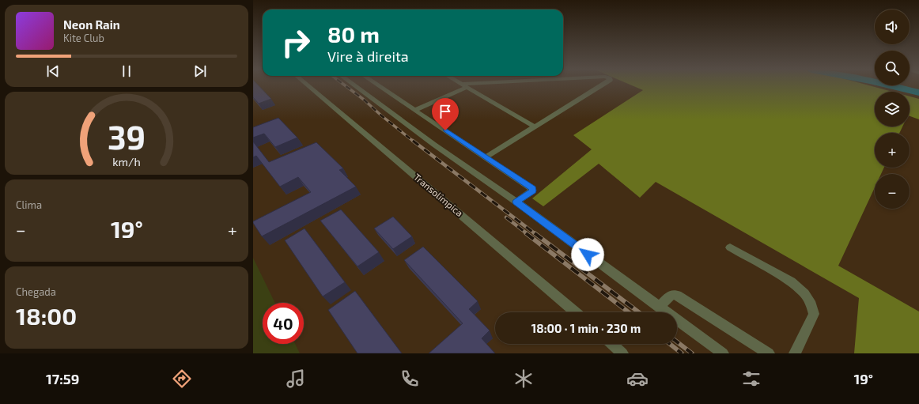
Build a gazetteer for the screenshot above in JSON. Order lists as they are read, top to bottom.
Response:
{
  "streets": {
    "street": ["Transolímpica"]
  },
  "page": {
    "map_buttons": ["+", "−"],
    "turn": ["80 m", "Vire à direita"],
    "song": ["Neon Rain", "Kite Club"],
    "tile": [
      "Clima",
      ["Chegada", "18:00"]
    ],
    "heat": ["−", "19°", "+"],
    "limit": "40",
    "trip": "18:00 · 1 min · 230 m",
    "tabs": ["17:59", "19°"],
    "gauge": ["39", "km/h"]
  }
}
